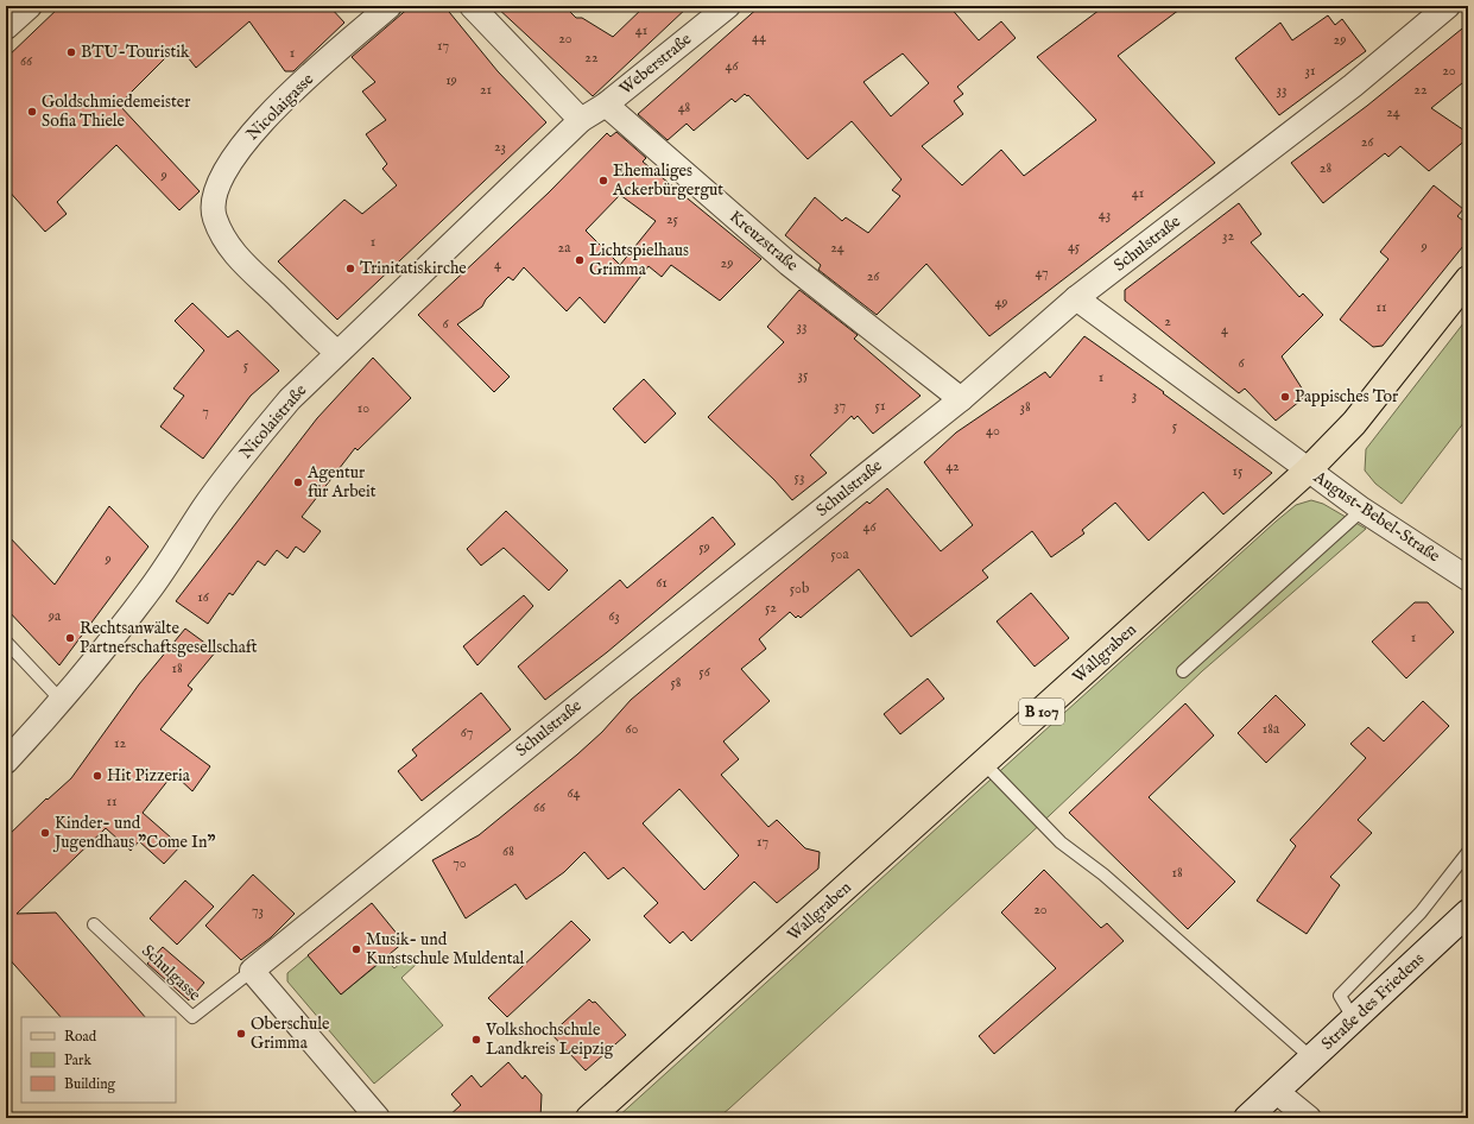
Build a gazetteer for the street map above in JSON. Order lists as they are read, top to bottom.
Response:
{
  "streets": {
    "main road": ["Wallgraben", "B 107"],
    "street": [
      "Weberstraße",
      "Nicolaigasse",
      "Kreuzstraße",
      "Schulstraße",
      "Nicolaistraße",
      "August-Bebel-Straße",
      "Straße des Friedens"
    ],
    "lane": ["Schulgasse"]
  },
  "crossings": [
    ["Weberstraße", "Kreuzstraße"],
    ["Nicolaigasse", "Nicolaistraße"],
    ["Kreuzstraße", "Schulstraße"],
    ["Schulstraße", "Schulgasse"],
    ["August-Bebel-Straße", "Wallgraben"]
  ],
  "places": [
    "BTU-Touristik",
    "Goldschmiedemeister Sofia Thiele",
    "Ehemaliges Ackerbürgergut",
    "Lichtspielhaus Grimma",
    "Trinitatiskirche",
    "Pappisches Tor",
    "Agentur für Arbeit",
    "Rechtsanwälte Partnerschaftsgesellschaft",
    "Hit Pizzeria",
    "Kinder- und Jugendhaus \"Come In\"",
    "Musik- und Kunstschule Muldental",
    "Oberschule Grimma",
    "Volkshochschule Landkreis Leipzig"
  ],
  "house_numbers": [
    "41",
    "44",
    "20",
    "29",
    "17",
    "1",
    "22",
    "66",
    "46",
    "31",
    "20",
    "19",
    "21",
    "33",
    "22",
    "48",
    "24",
    "26",
    "23",
    "28",
    "9",
    "41",
    "43",
    "25",
    "32",
    "1",
    "45",
    "9",
    "2a",
    "24",
    "29",
    "4",
    "47",
    "26",
    "49",
    "11",
    "2",
    "6",
    "33",
    "4",
    "6",
    "5",
    "35",
    "1",
    "3",
    "37",
    "51",
    "38",
    "10",
    "7",
    "5",
    "40",
    "42",
    "15",
    "53",
    "46",
    "59",
    "50a",
    "9",
    "61",
    "50b",
    "16",
    "52",
    "9a",
    "63",
    "1",
    "18",
    "56",
    "58",
    "60",
    "18a",
    "67",
    "12",
    "64",
    "11",
    "66",
    "17",
    "68",
    "70",
    "18",
    "20",
    "73"
  ],
  "legend": ["Road", "Park", "Building"]
}
